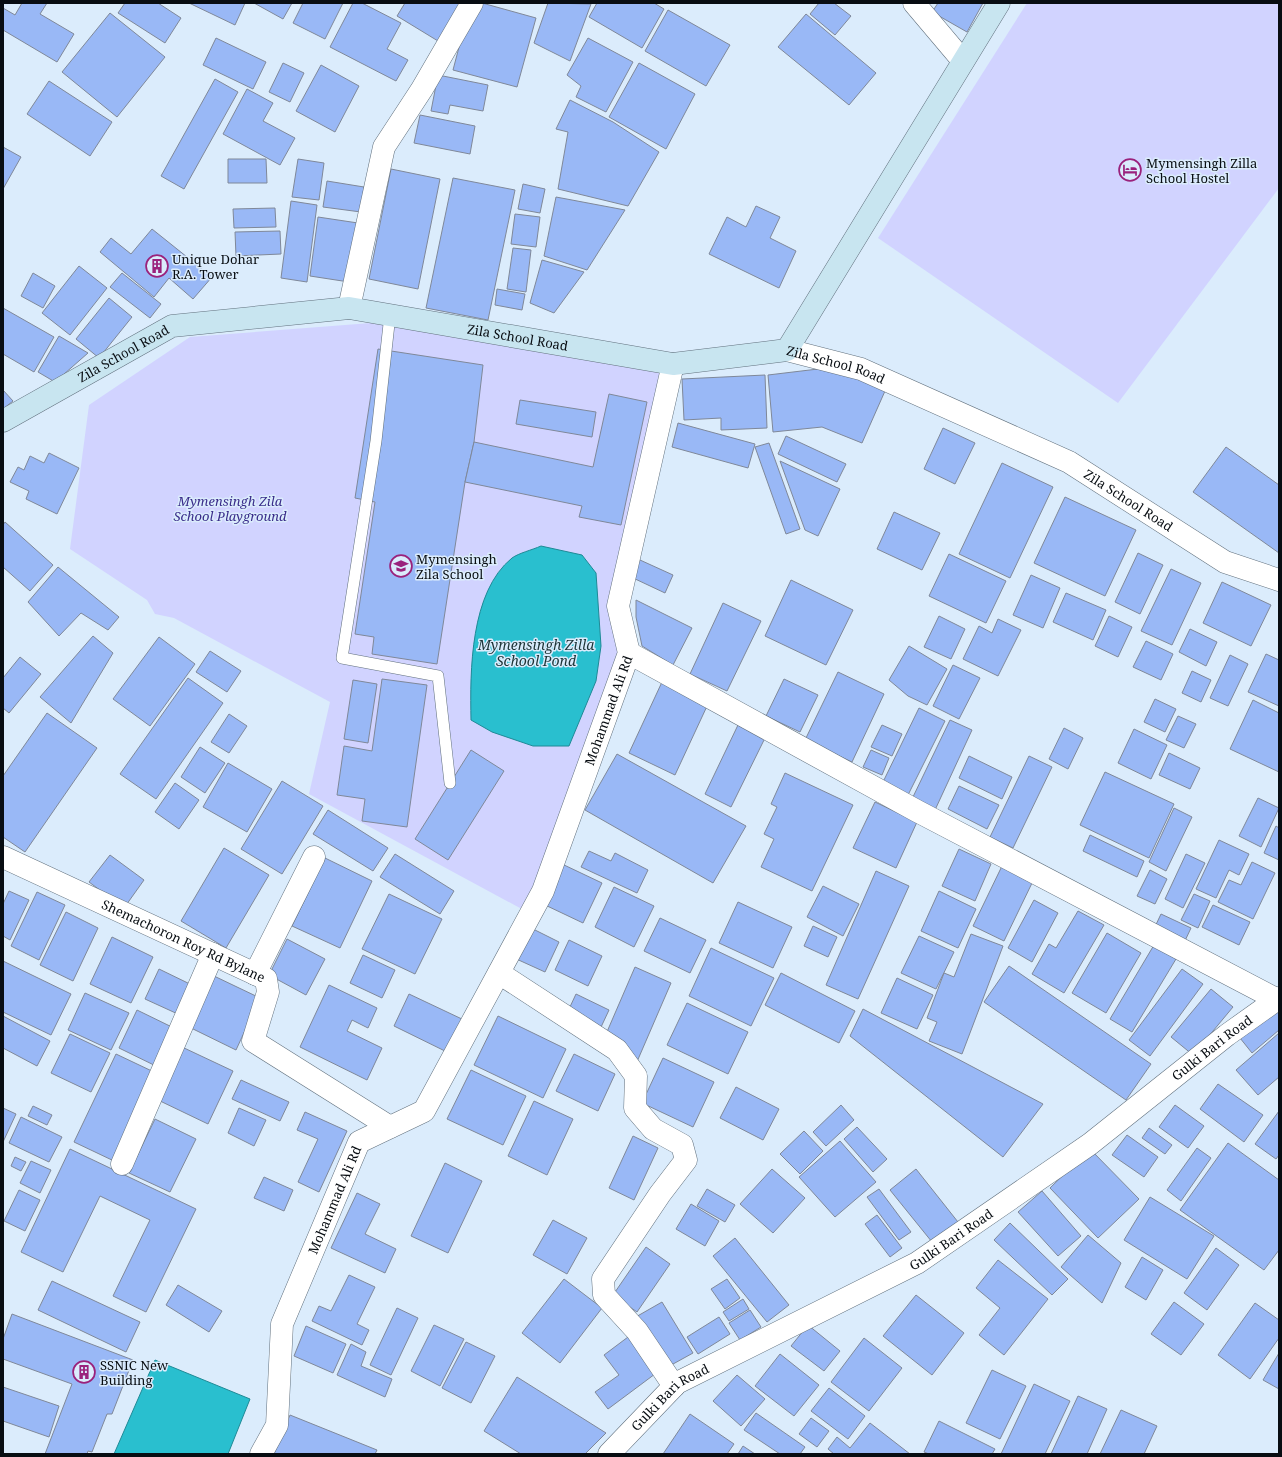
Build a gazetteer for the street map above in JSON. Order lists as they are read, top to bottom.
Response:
{
  "streets": {
    "main road": ["Zila School Road"],
    "street": ["Mohammad Ali Rd", "Shemachoron Roy Rd Bylane", "Gulki Bari Road"]
  },
  "crossings": [
    ["Zila School Road", "Mohammad Ali Rd"],
    ["Mohammad Ali Rd", "Shemachoron Roy Rd Bylane"]
  ],
  "water": ["Mymensingh Zilla School Pond"],
  "parks": ["Mymensingh Zila School Playground"],
  "places": {
    "hotel": ["Mymensingh Zilla School Hostel"],
    "building": ["Unique Dohar R.A. Tower", "SSNIC New Building"],
    "school or university": ["Mymensingh Zila School"]
  }
}
